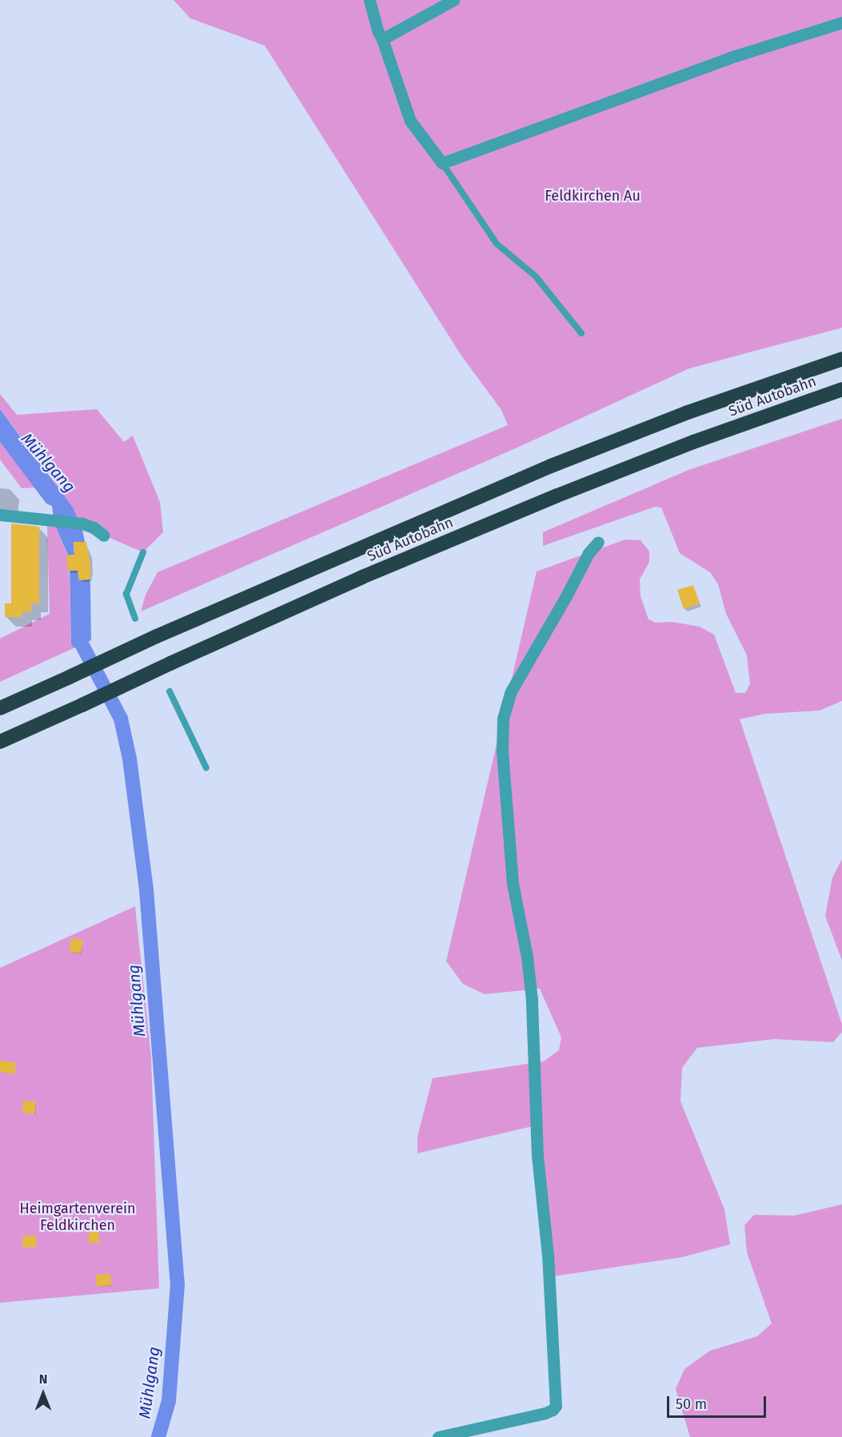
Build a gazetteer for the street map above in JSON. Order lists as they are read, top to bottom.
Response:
{
  "streets": {
    "highway": ["Süd Autobahn"]
  },
  "water": ["Mühlgang"],
  "parks": ["Feldkirchen Au", "Heimgartenverein Feldkirchen"],
  "scale_bar": "50 m",
  "north": "top"
}
